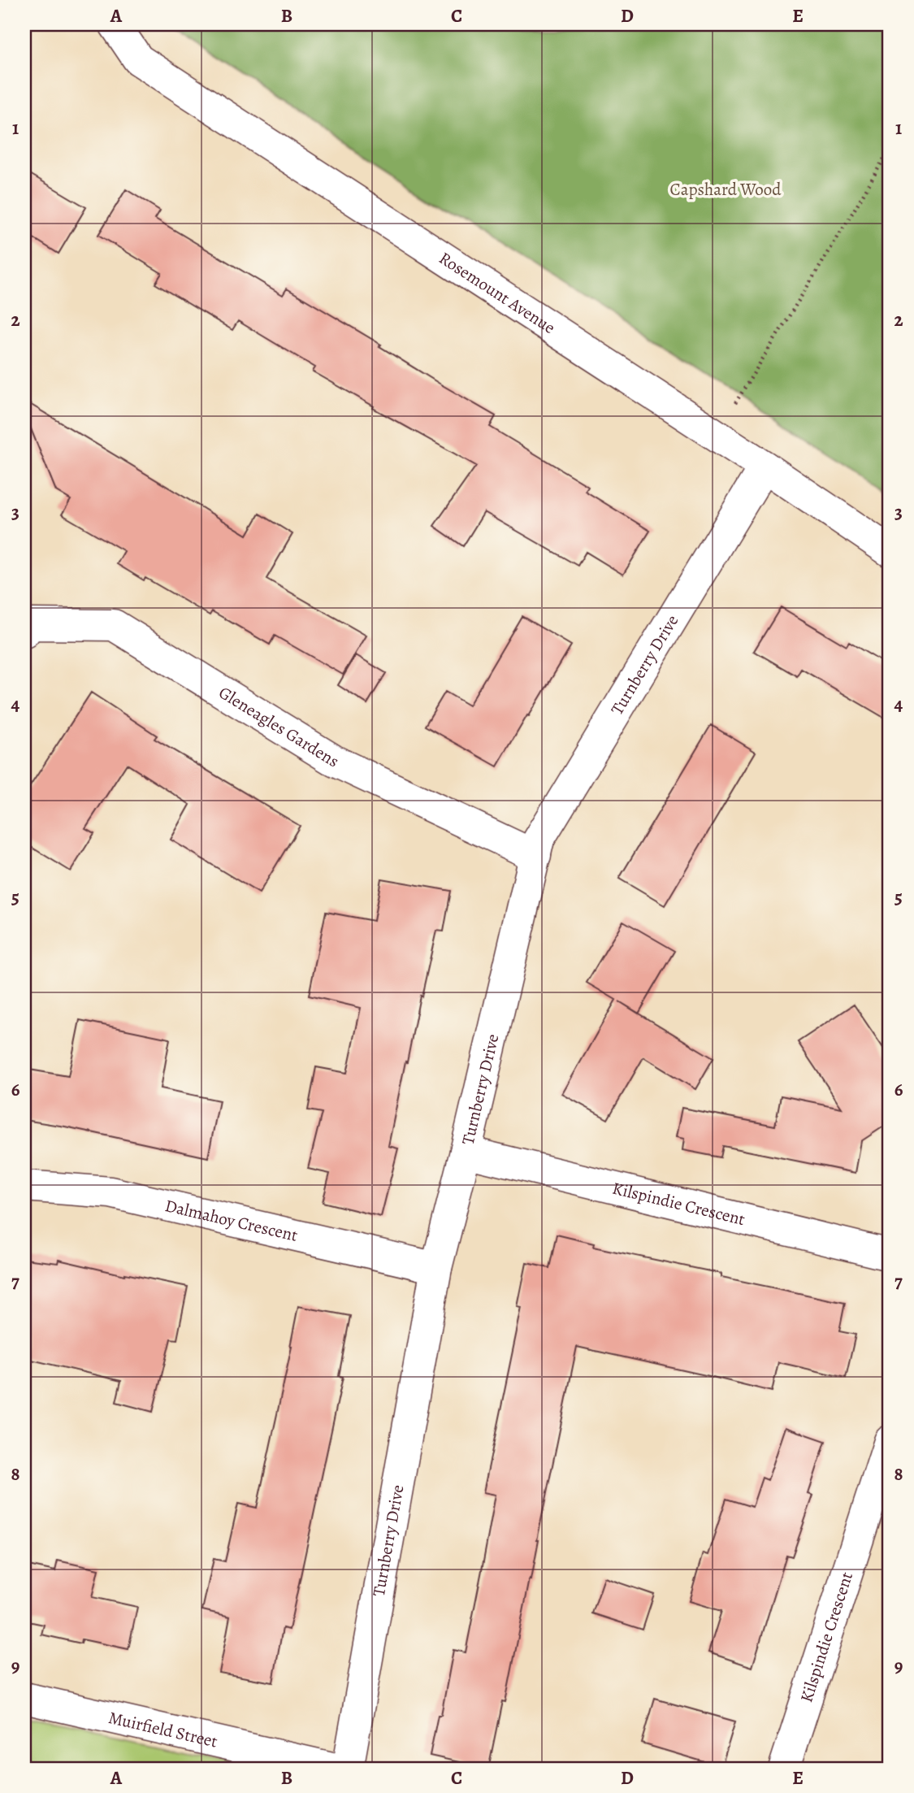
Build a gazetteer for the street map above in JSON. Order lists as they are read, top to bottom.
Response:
{
  "streets": {
    "street": [
      "Rosemount Avenue",
      "Turnberry Drive",
      "Gleneagles Gardens",
      "Kilspindie Crescent",
      "Dalmahoy Crescent",
      "Muirfield Street"
    ]
  },
  "crossings": [
    ["Rosemount Avenue", "Turnberry Drive"],
    ["Turnberry Drive", "Gleneagles Gardens"],
    ["Turnberry Drive", "Kilspindie Crescent"],
    ["Turnberry Drive", "Dalmahoy Crescent"]
  ],
  "parks": ["Capshard Wood"],
  "grid": {
    "columns": [
      "A",
      "B",
      "C",
      "D",
      "E"
    ],
    "rows": [
      "1",
      "2",
      "3",
      "4",
      "5",
      "6",
      "7",
      "8",
      "9"
    ]
  }
}
